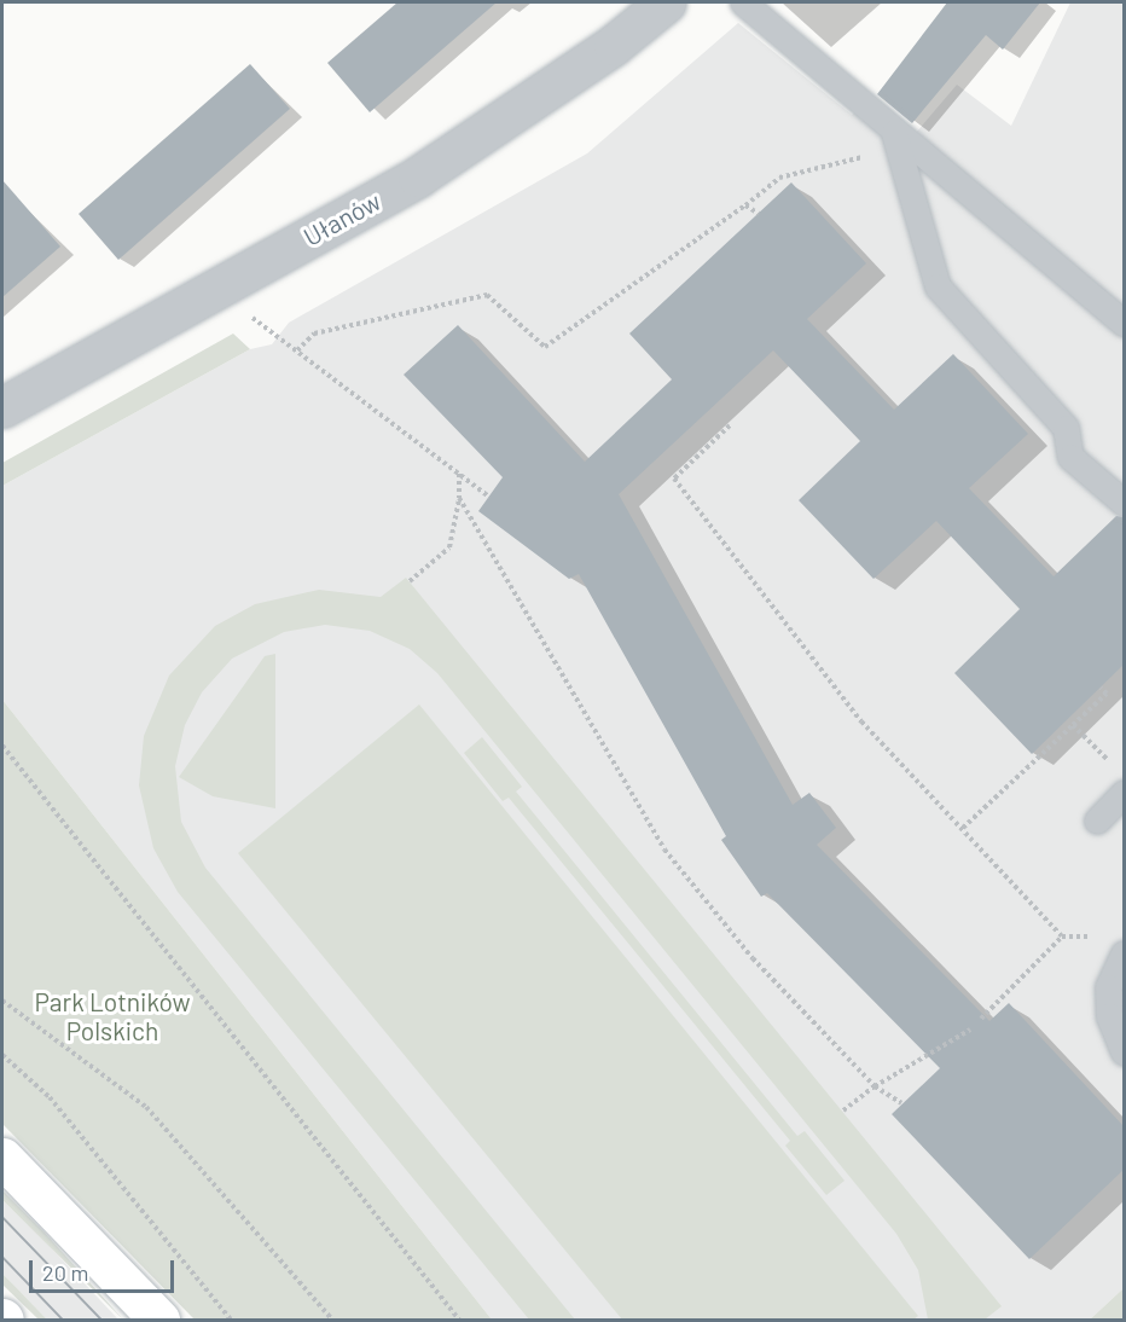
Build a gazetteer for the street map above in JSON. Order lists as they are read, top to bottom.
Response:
{
  "streets": {
    "street": ["Ułanów"]
  },
  "parks": ["Park Lotników Polskich"],
  "scale_bar": "20 m"
}
